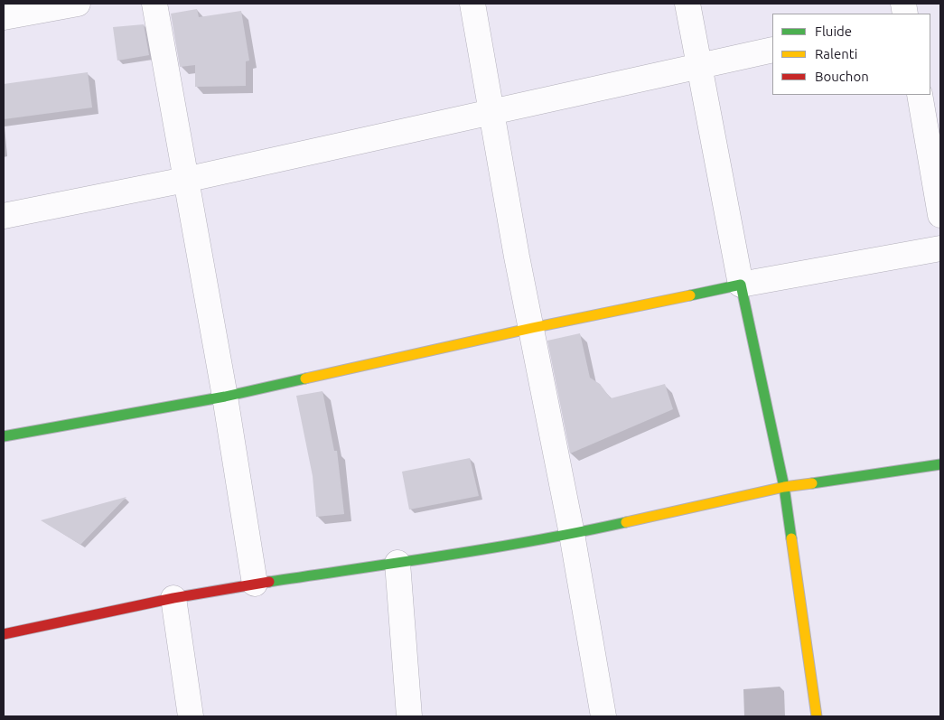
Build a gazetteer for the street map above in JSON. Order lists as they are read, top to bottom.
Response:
{
  "legend": ["Fluide", "Ralenti", "Bouchon"]
}
